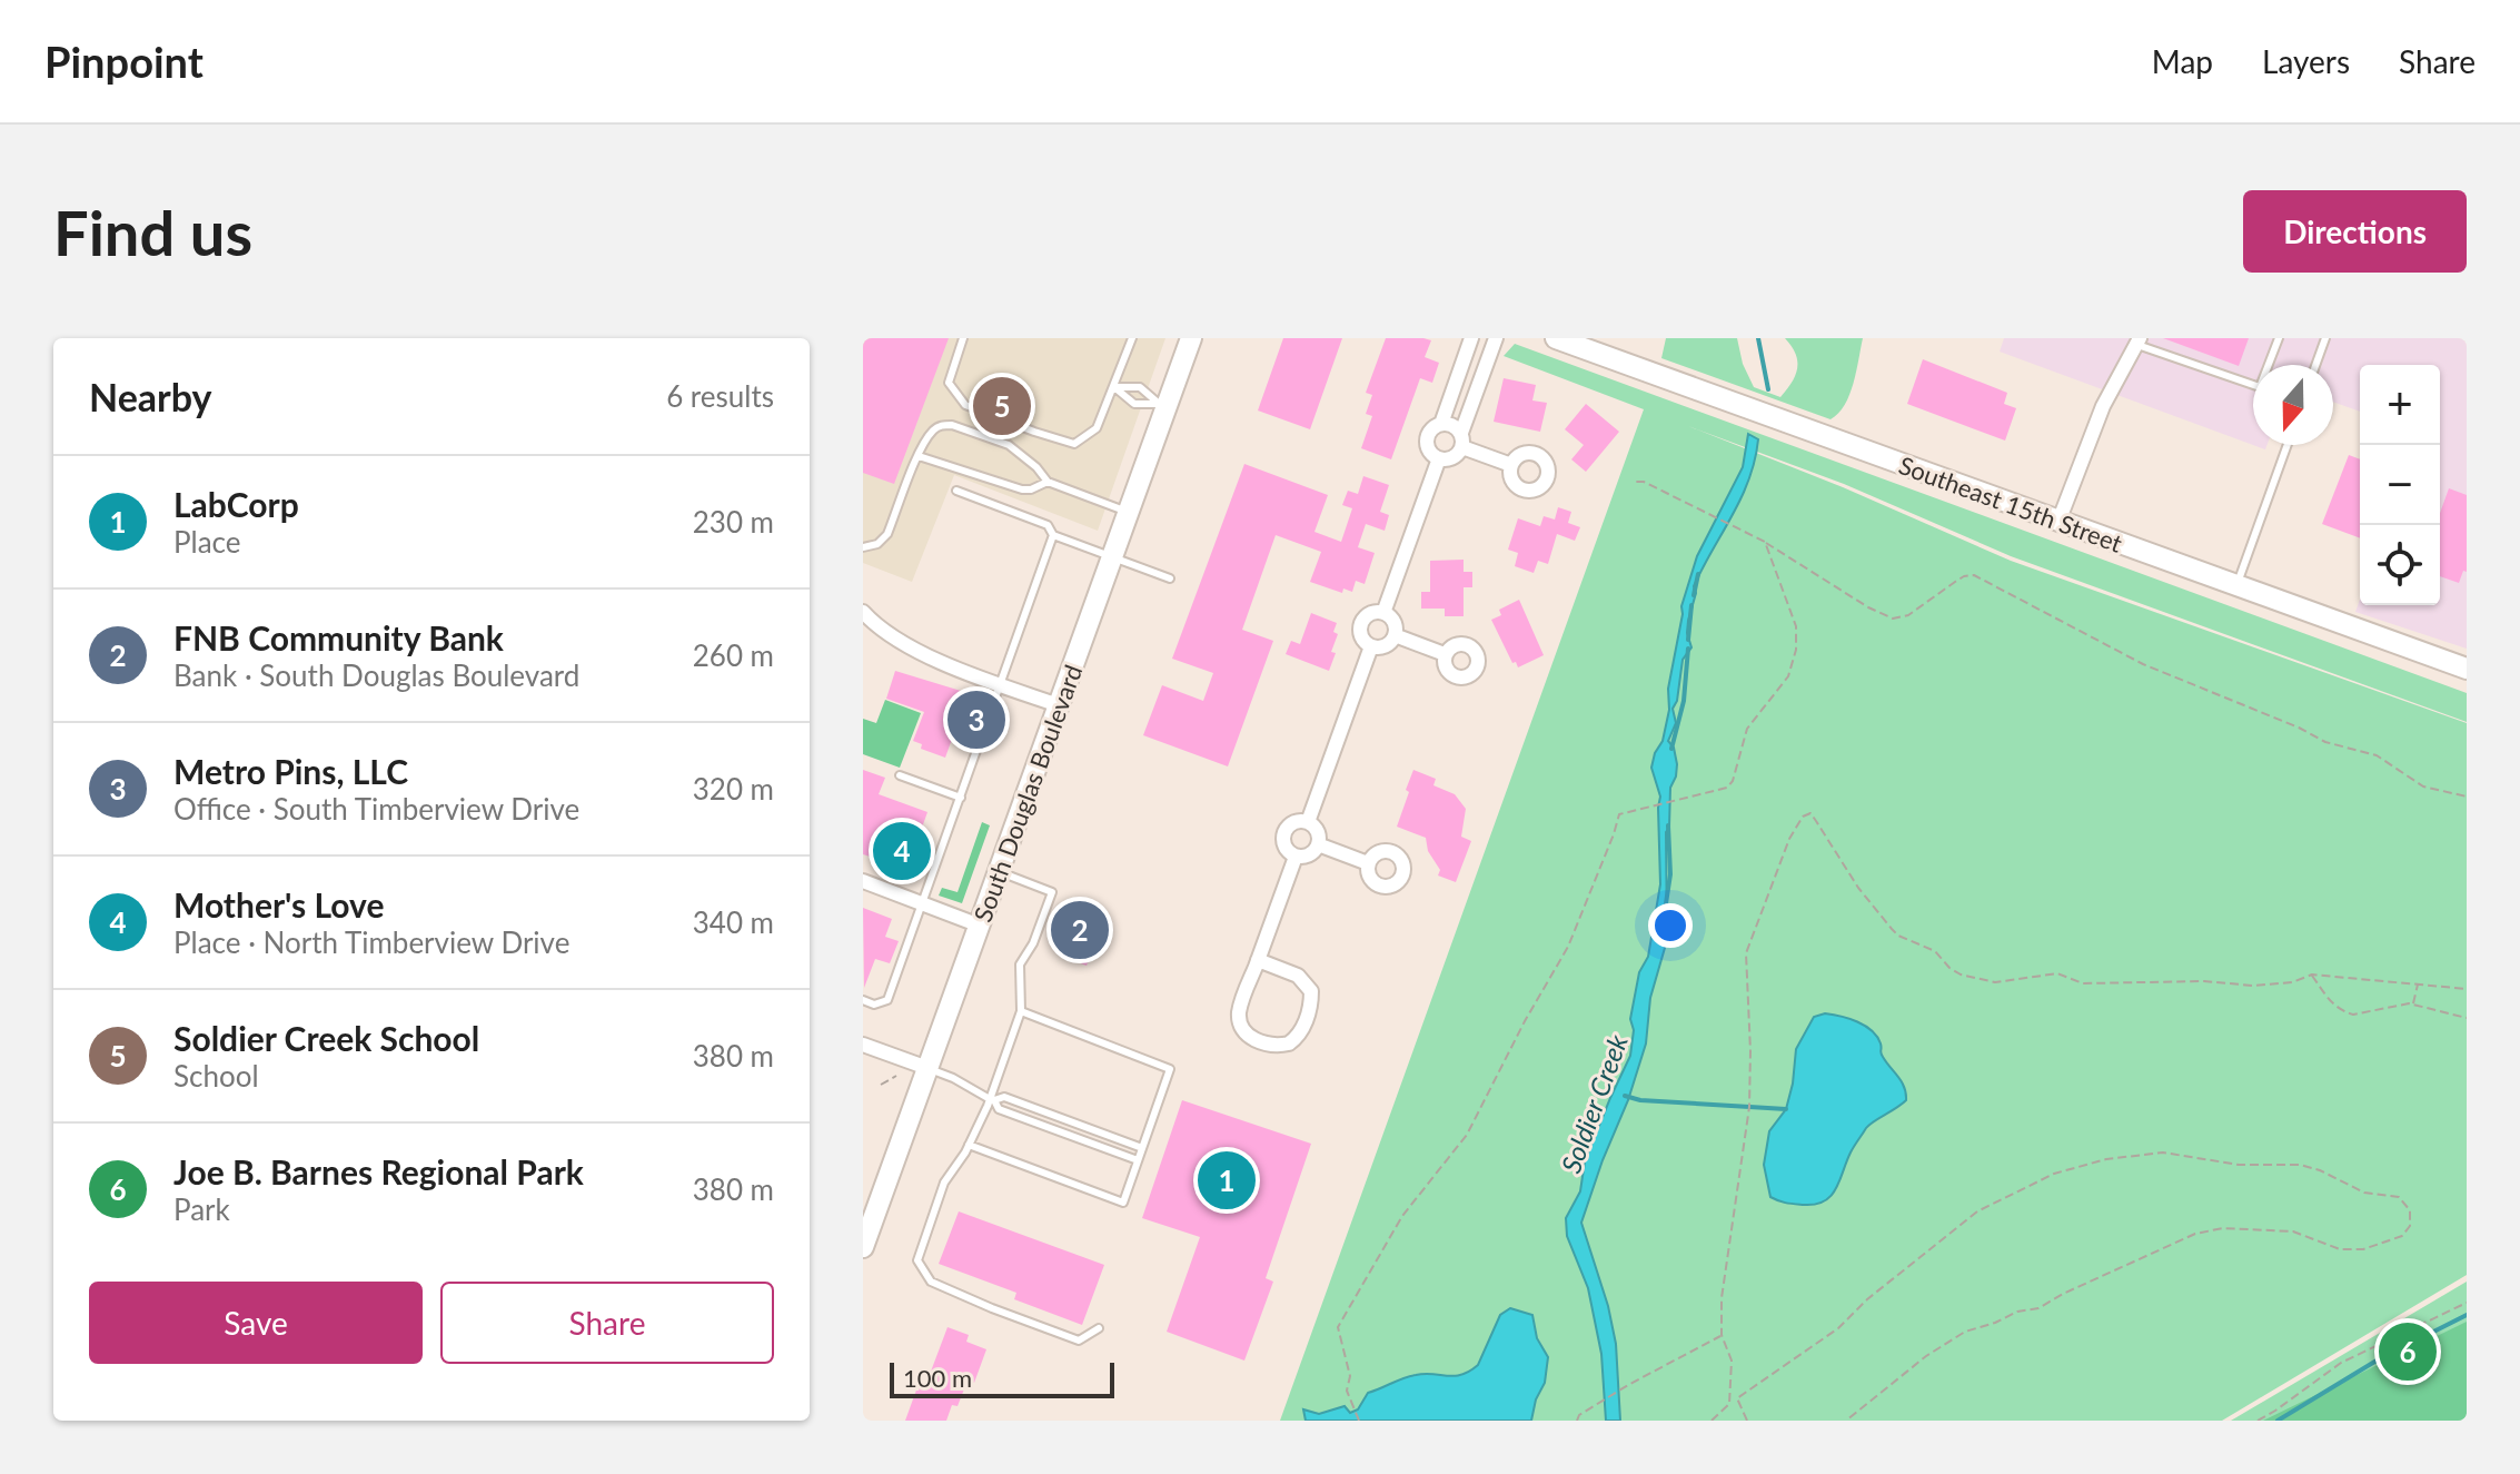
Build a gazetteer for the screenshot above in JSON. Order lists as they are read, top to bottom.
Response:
{
  "streets": {
    "main road": ["Southeast 15th Street", "South Douglas Boulevard"]
  },
  "water": ["Soldier Creek"],
  "scale_bar": "100 m",
  "north": "bottom",
  "page": {
    "header": "Pinpoint",
    "nav": ["Map", "Layers", "Share"],
    "buttons": [
      "Directions",
      ["Save", "Share"]
    ],
    "title": "Find us",
    "heading": ["Nearby", "6 results"],
    "map_buttons": ["+", "−"],
    "pins": [
      "5",
      "3",
      "4",
      "2",
      "1",
      "6"
    ],
    "list": [
      {
        "mark": "1",
        "name": "LabCorp",
        "note": "Place",
        "value": "230 m"
      },
      {
        "mark": "2",
        "name": "FNB Community Bank",
        "note": "Bank · South Douglas Boulevard",
        "value": "260 m"
      },
      {
        "mark": "3",
        "name": "Metro Pins, LLC",
        "note": "Office · South Timberview Drive",
        "value": "320 m"
      },
      {
        "mark": "4",
        "name": "Mother's Love",
        "note": "Place · North Timberview Drive",
        "value": "340 m"
      },
      {
        "mark": "5",
        "name": "Soldier Creek School",
        "note": "School",
        "value": "380 m"
      },
      {
        "mark": "6",
        "name": "Joe B. Barnes Regional Park",
        "note": "Park",
        "value": "380 m"
      }
    ],
    "scale": "100 m"
  }
}
